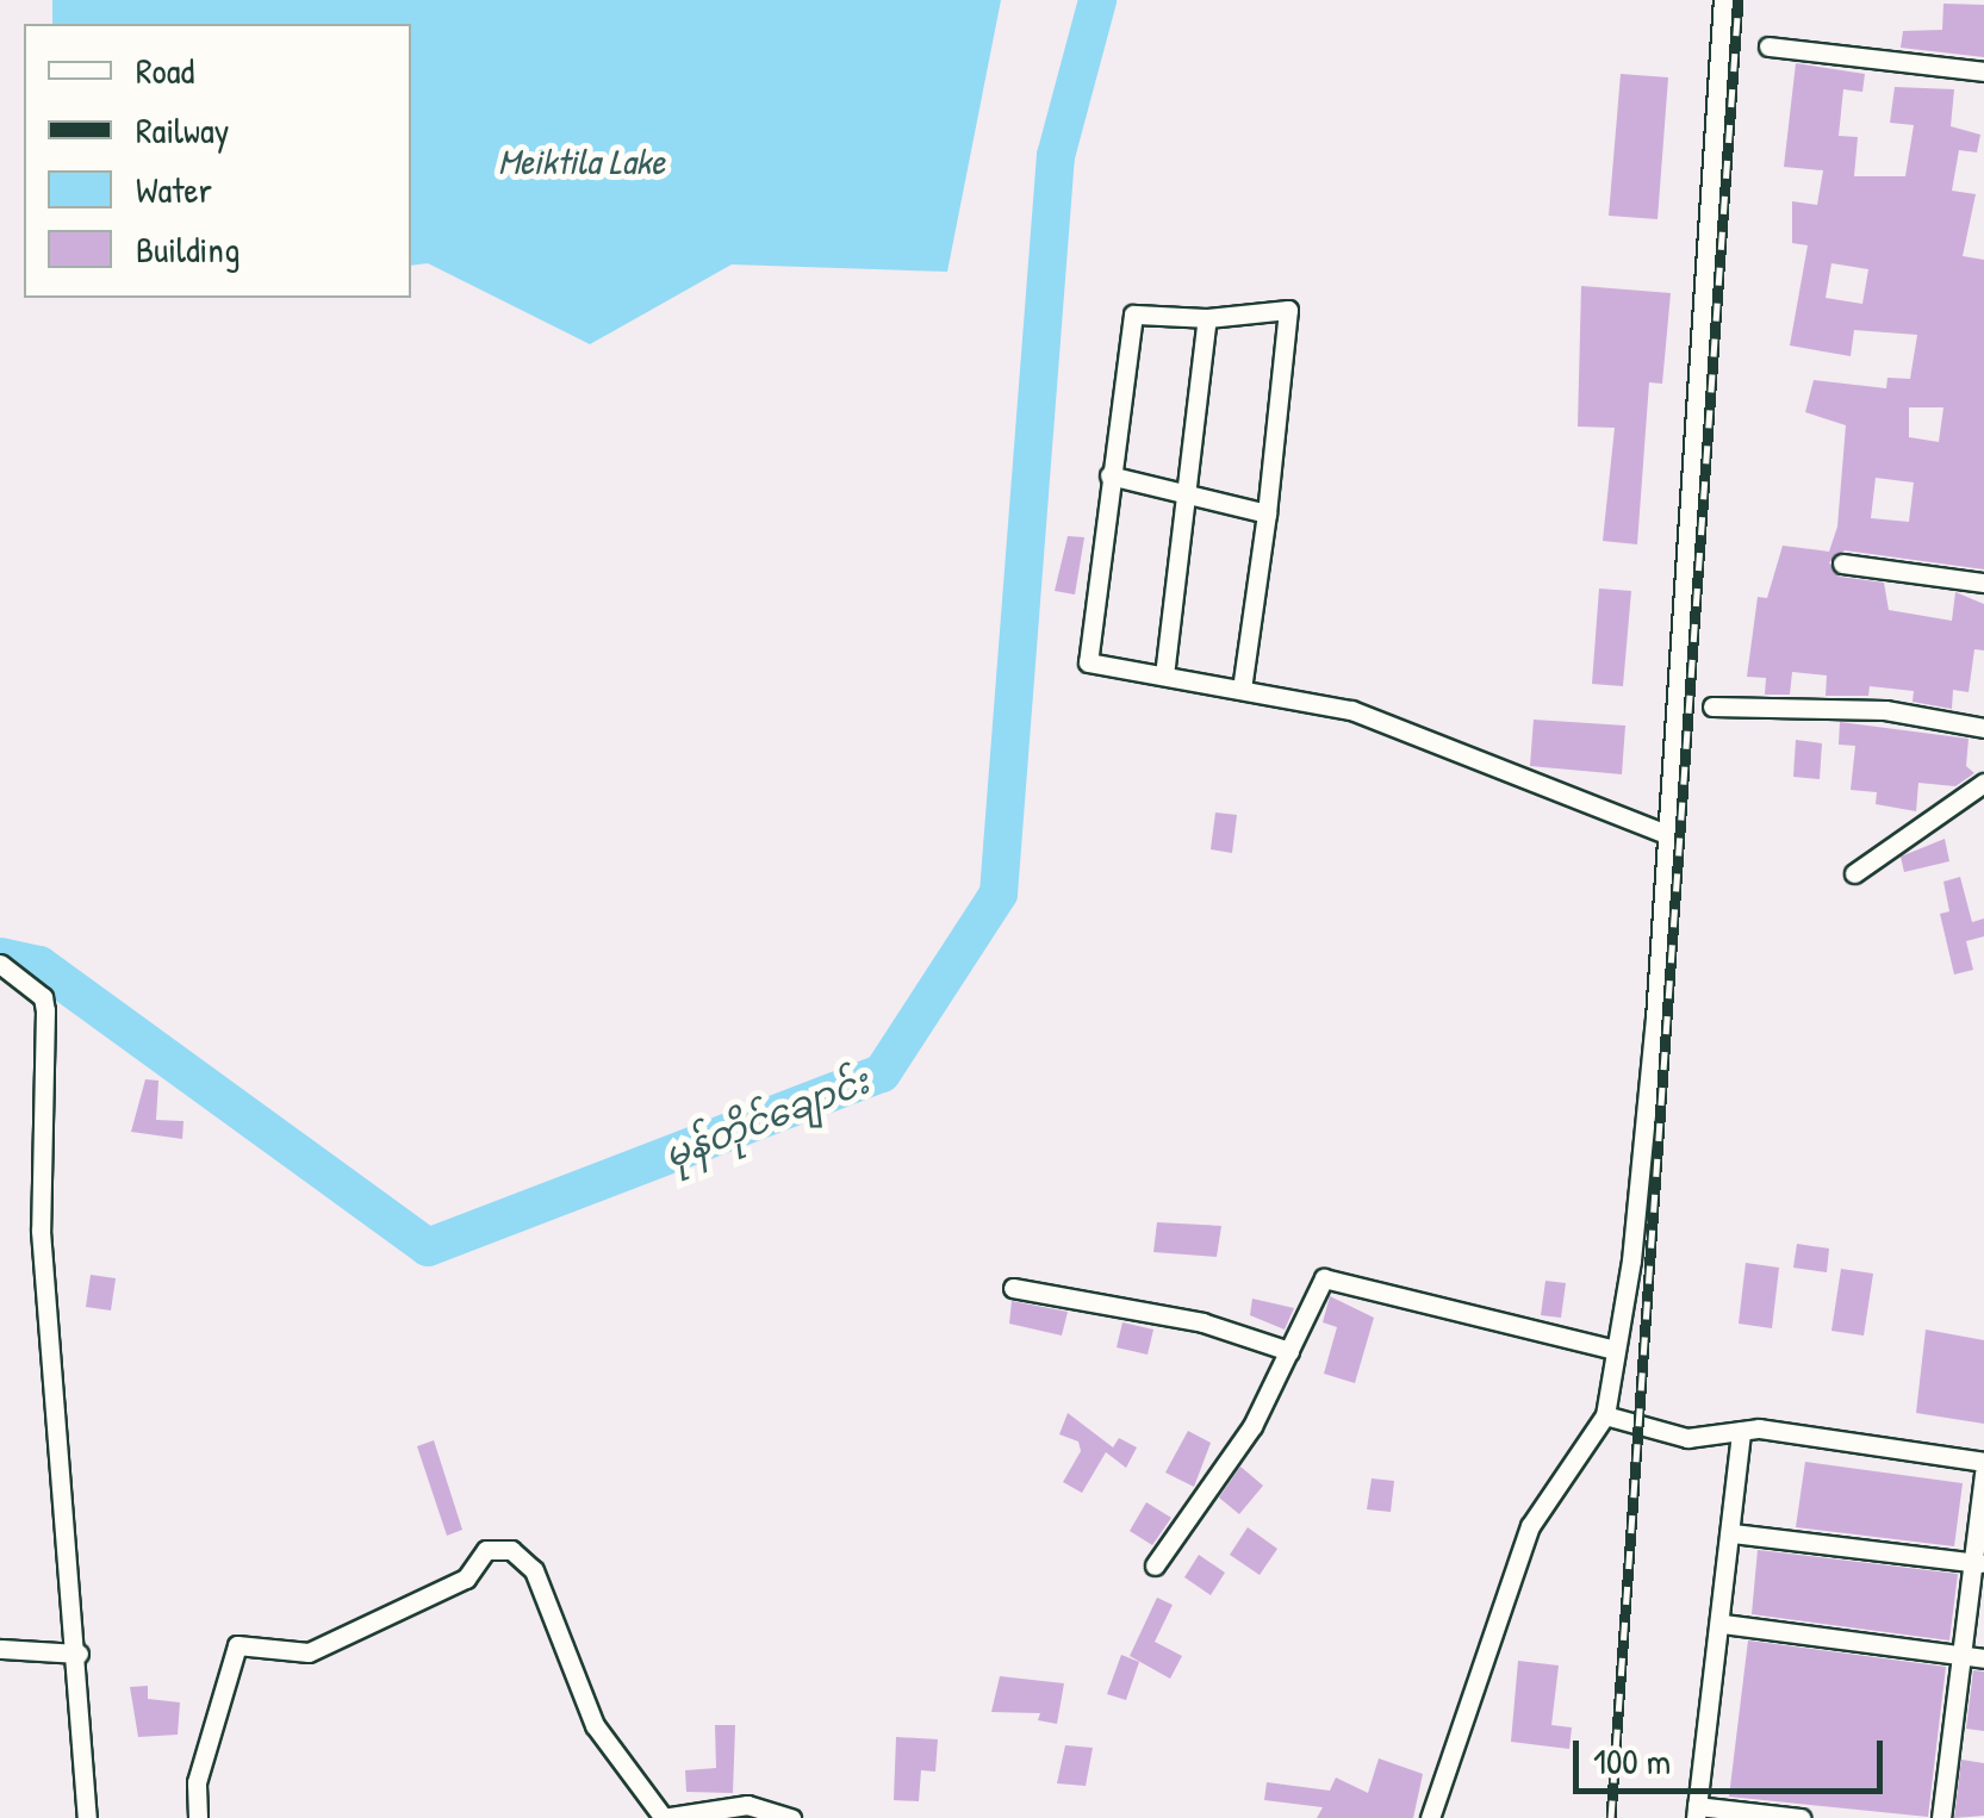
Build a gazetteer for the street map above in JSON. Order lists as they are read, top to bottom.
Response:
{
  "water": ["Meiktila Lake", "မုန်တိုင်ချောင်း"],
  "legend": [
    "Road",
    "Railway",
    "Water",
    "Building"
  ],
  "scale_bar": "100 m"
}
